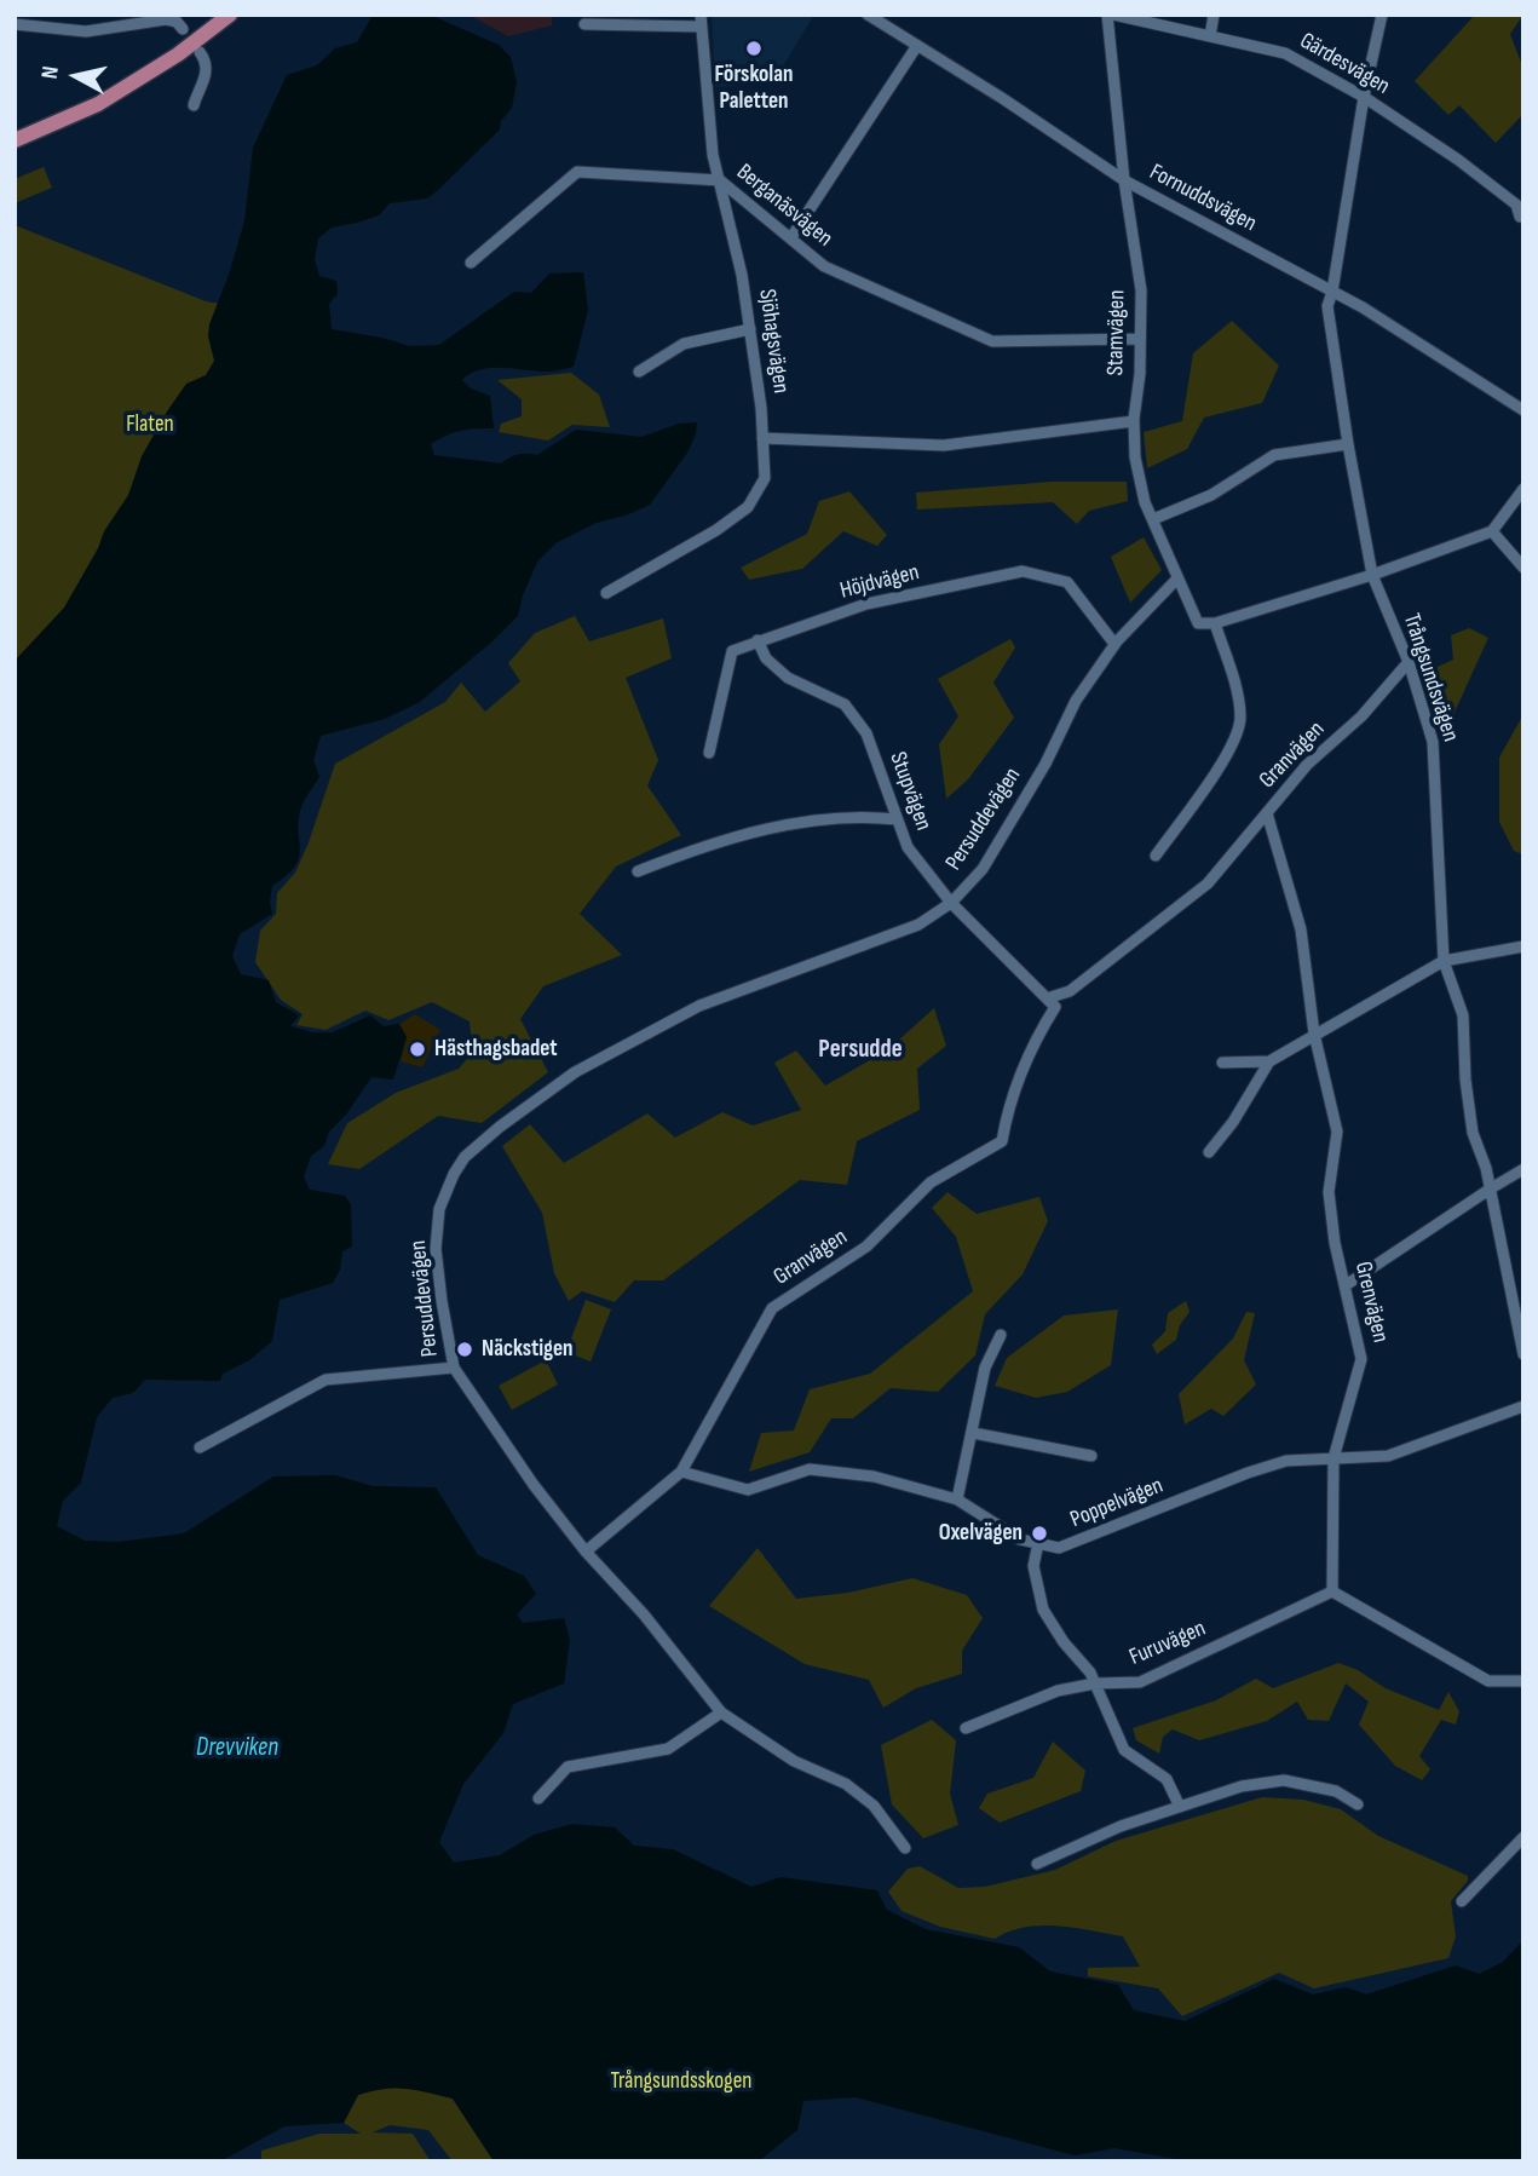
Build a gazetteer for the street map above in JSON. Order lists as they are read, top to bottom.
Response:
{
  "streets": {
    "street": [
      "Gärdesvägen",
      "Fornuddsvägen",
      "Berganäsvägen",
      "Stamvägen",
      "Sjöhagsvägen",
      "Höjdvägen",
      "Trångsundsvägen",
      "Granvägen",
      "Stupvägen",
      "Persuddevägen",
      "Grenvägen",
      "Poppelvägen",
      "Furuvägen"
    ]
  },
  "crossings": [
    ["Gärdesvägen", "Trångsundsvägen"],
    ["Fornuddsvägen", "Stamvägen"],
    ["Fornuddsvägen", "Trångsundsvägen"],
    ["Berganäsvägen", "Stamvägen"],
    ["Berganäsvägen", "Sjöhagsvägen"],
    ["Stamvägen", "Persuddevägen"],
    ["Höjdvägen", "Stupvägen"],
    ["Höjdvägen", "Persuddevägen"],
    ["Trångsundsvägen", "Granvägen"],
    ["Granvägen", "Stupvägen"],
    ["Granvägen", "Persuddevägen"],
    ["Granvägen", "Grenvägen"],
    ["Granvägen", "Poppelvägen"],
    ["Stupvägen", "Persuddevägen"],
    ["Grenvägen", "Poppelvägen"],
    ["Grenvägen", "Furuvägen"]
  ],
  "districts": ["Persudde"],
  "water": ["Drevviken"],
  "parks": ["Flaten", "Trångsundsskogen"],
  "places": [
    "Förskolan Paletten",
    "Hästhagsbadet",
    "Näckstigen",
    "Oxelvägen"
  ],
  "north": "left"
}
